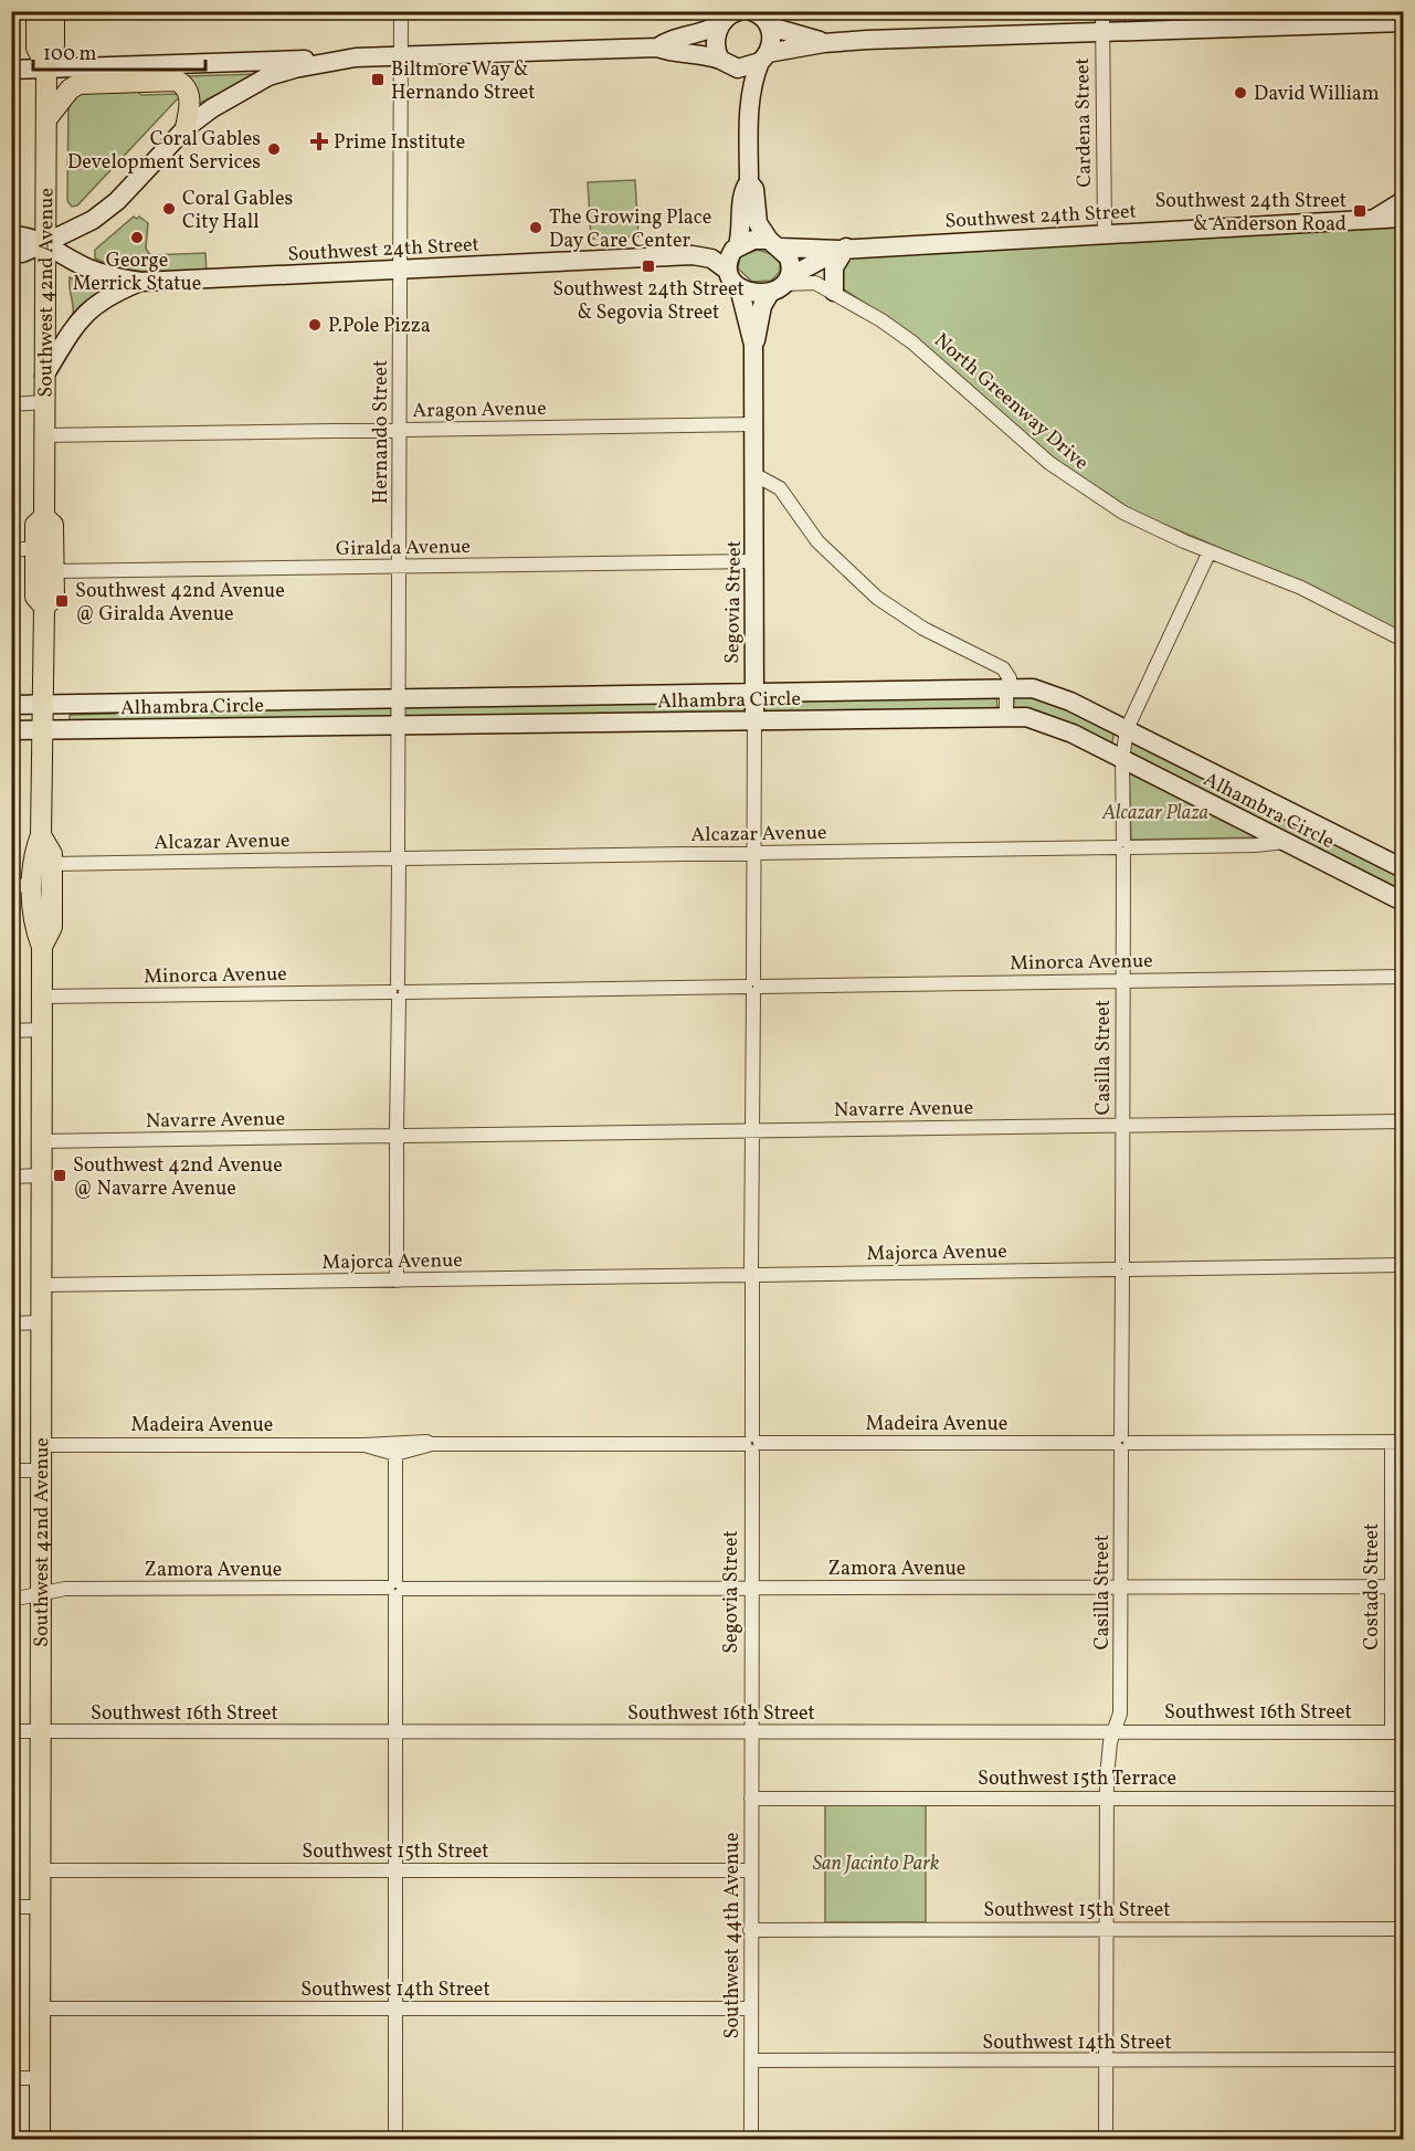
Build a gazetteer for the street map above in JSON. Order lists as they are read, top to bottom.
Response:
{
  "streets": {
    "main road": ["Southwest 42nd Avenue"],
    "street": [
      "Cardena Street",
      "Southwest 24th Street",
      "North Greenway Drive",
      "Aragon Avenue",
      "Hernando Street",
      "Giralda Avenue",
      "Segovia Street",
      "Alhambra Circle",
      "Alcazar Avenue",
      "Minorca Avenue",
      "Casilla Street",
      "Navarre Avenue",
      "Majorca Avenue",
      "Madeira Avenue",
      "Zamora Avenue",
      "Costado Street",
      "Southwest 16th Street",
      "Southwest 15th Terrace",
      "Southwest 15th Street",
      "Southwest 44th Avenue",
      "Southwest 14th Street"
    ]
  },
  "crossings": [
    ["Cardena Street", "Southwest 24th Street"],
    ["Southwest 24th Street", "Southwest 42nd Avenue"],
    ["Southwest 24th Street", "North Greenway Drive"],
    ["Southwest 24th Street", "Hernando Street"],
    ["Southwest 24th Street", "Segovia Street"],
    ["Southwest 42nd Avenue", "Aragon Avenue"],
    ["Southwest 42nd Avenue", "Giralda Avenue"],
    ["Southwest 42nd Avenue", "Alhambra Circle"],
    ["Southwest 42nd Avenue", "Alcazar Avenue"],
    ["Southwest 42nd Avenue", "Minorca Avenue"],
    ["Southwest 42nd Avenue", "Navarre Avenue"],
    ["Southwest 42nd Avenue", "Majorca Avenue"],
    ["Southwest 42nd Avenue", "Madeira Avenue"],
    ["Southwest 42nd Avenue", "Zamora Avenue"],
    ["Southwest 42nd Avenue", "Southwest 16th Street"],
    ["Southwest 42nd Avenue", "Southwest 15th Street"],
    ["Southwest 42nd Avenue", "Southwest 14th Street"],
    ["North Greenway Drive", "Segovia Street"],
    ["North Greenway Drive", "Casilla Street"],
    ["Aragon Avenue", "Hernando Street"],
    ["Aragon Avenue", "Segovia Street"],
    ["Hernando Street", "Giralda Avenue"],
    ["Hernando Street", "Alhambra Circle"],
    ["Hernando Street", "Alcazar Avenue"],
    ["Hernando Street", "Minorca Avenue"],
    ["Hernando Street", "Navarre Avenue"],
    ["Hernando Street", "Majorca Avenue"],
    ["Giralda Avenue", "Segovia Street"],
    ["Segovia Street", "Alhambra Circle"],
    ["Segovia Street", "Alcazar Avenue"],
    ["Segovia Street", "Minorca Avenue"],
    ["Segovia Street", "Navarre Avenue"],
    ["Segovia Street", "Majorca Avenue"],
    ["Segovia Street", "Madeira Avenue"],
    ["Segovia Street", "Zamora Avenue"],
    ["Segovia Street", "Southwest 16th Street"],
    ["Segovia Street", "Southwest 44th Avenue"],
    ["Alhambra Circle", "Alcazar Avenue"],
    ["Alhambra Circle", "Casilla Street"],
    ["Alcazar Avenue", "Casilla Street"],
    ["Minorca Avenue", "Casilla Street"],
    ["Casilla Street", "Navarre Avenue"],
    ["Casilla Street", "Majorca Avenue"],
    ["Casilla Street", "Madeira Avenue"],
    ["Casilla Street", "Zamora Avenue"],
    ["Casilla Street", "Southwest 16th Street"],
    ["Casilla Street", "Southwest 15th Terrace"],
    ["Casilla Street", "Southwest 15th Street"],
    ["Casilla Street", "Southwest 14th Street"],
    ["Madeira Avenue", "Costado Street"],
    ["Zamora Avenue", "Costado Street"],
    ["Costado Street", "Southwest 16th Street"],
    ["Southwest 16th Street", "Southwest 44th Avenue"],
    ["Southwest 15th Terrace", "Southwest 44th Avenue"],
    ["Southwest 15th Street", "Southwest 44th Avenue"],
    ["Southwest 44th Avenue", "Southwest 14th Street"]
  ],
  "parks": ["Alcazar Plaza", "San Jacinto Park"],
  "places": {
    "transit": [
      "Biltmore Way & Hernando Street",
      "Southwest 24th Street & Anderson Road",
      "Southwest 24th Street & Segovia Street",
      "Southwest 42nd Avenue @ Giralda Avenue",
      "Southwest 42nd Avenue @ Navarre Avenue"
    ],
    "other": [
      "David William",
      "Coral Gables Development Services",
      "Coral Gables City Hall",
      "The Growing Place Day Care Center",
      "George Merrick Statue",
      "P.Pole Pizza"
    ],
    "health": ["Prime Institute"]
  },
  "scale_bar": "100 m"
}
